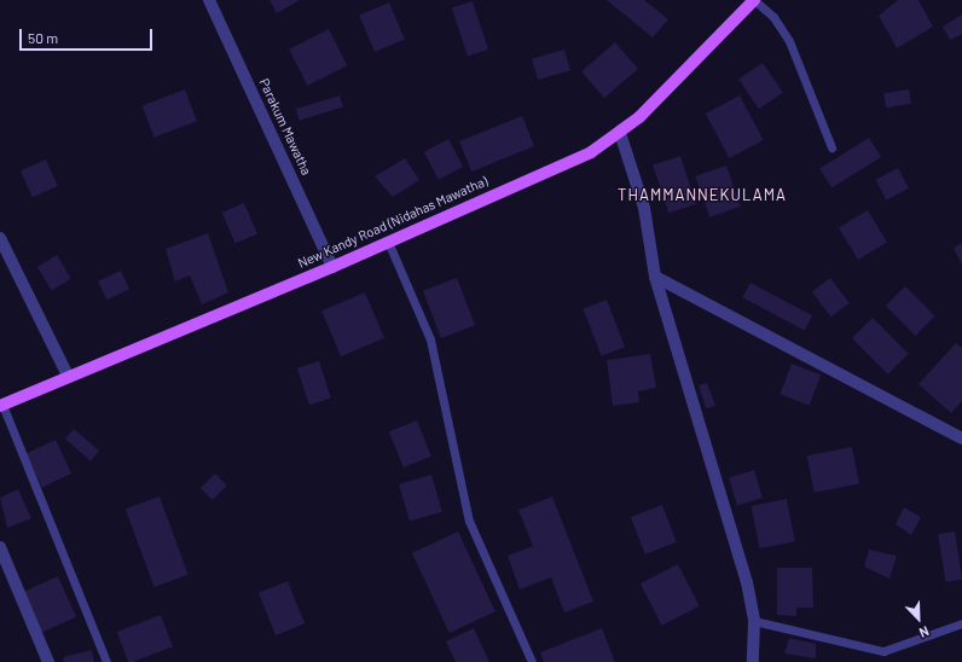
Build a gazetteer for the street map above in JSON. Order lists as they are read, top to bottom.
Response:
{
  "streets": {
    "main road": ["New Kandy Road (Nidahas Mawatha)"],
    "street": ["Parakum Mawatha"]
  },
  "crossings": [
    ["Parakum Mawatha", "New Kandy Road (Nidahas Mawatha)"]
  ],
  "districts": ["THAMMANNEKULAMA"],
  "scale_bar": "50 m",
  "north": "bottom right"
}
